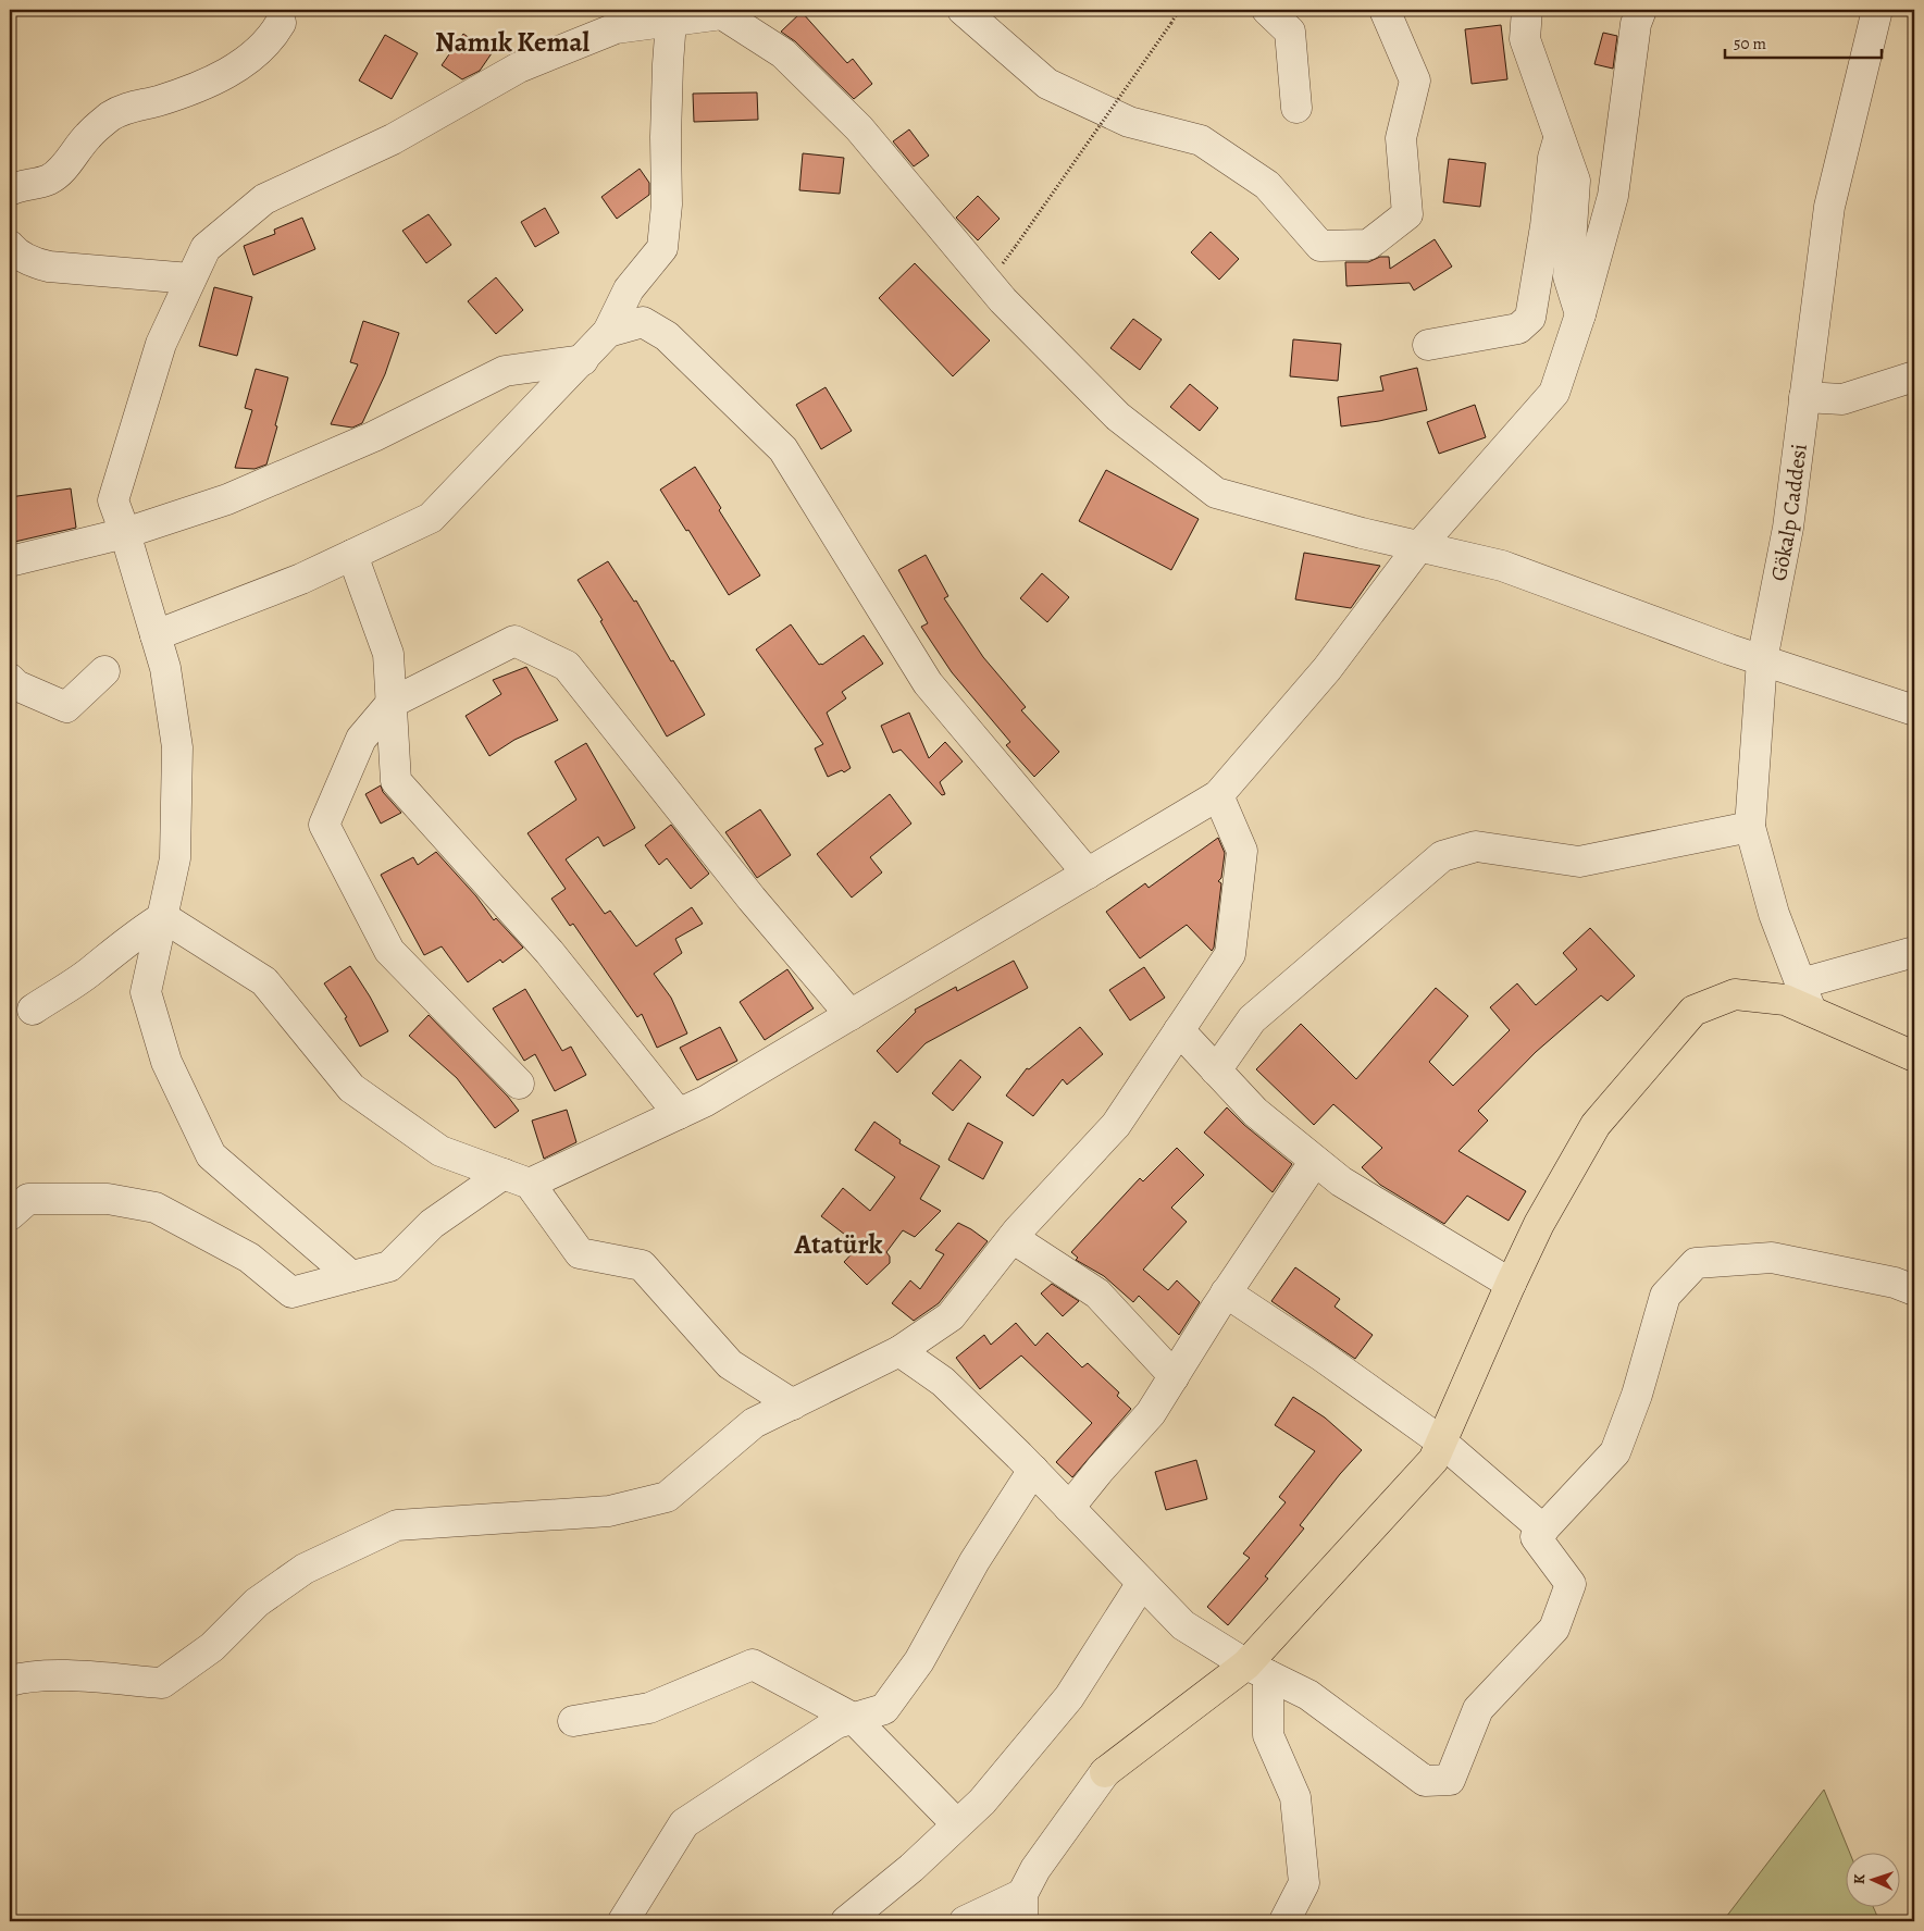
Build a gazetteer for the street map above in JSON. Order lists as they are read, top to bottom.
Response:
{
  "streets": {
    "street": ["Gökalp Caddesi"]
  },
  "districts": ["Namık Kemal", "Atatürk"],
  "scale_bar": "50 m",
  "north": "left"
}
